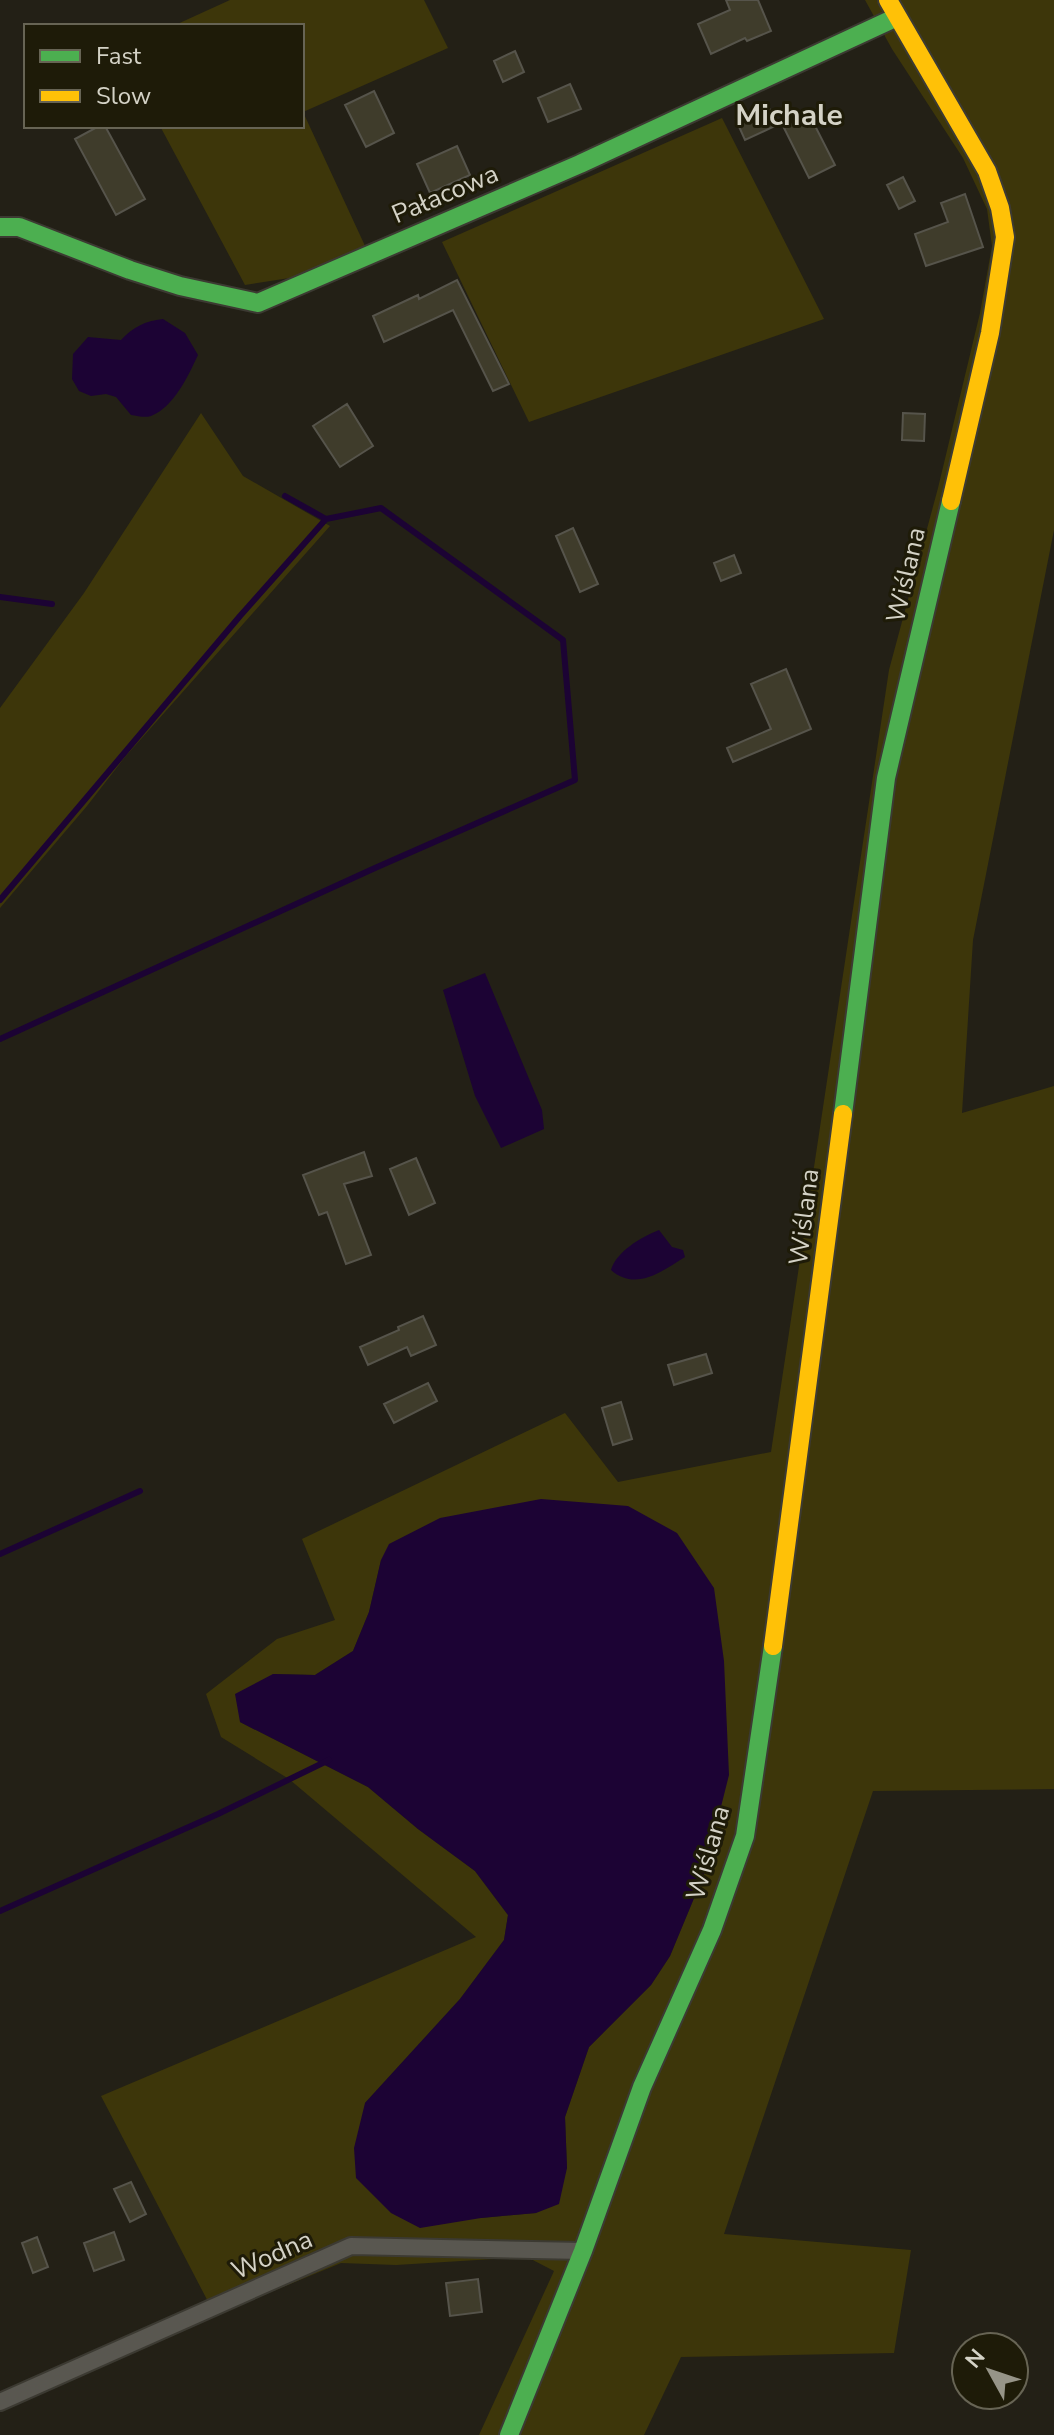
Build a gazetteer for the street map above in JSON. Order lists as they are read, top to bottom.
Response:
{
  "streets": {
    "street": ["Pałacowa", "Wiślana", "Wodna"]
  },
  "crossings": [
    ["Pałacowa", "Wiślana"],
    ["Wiślana", "Wodna"]
  ],
  "districts": ["Michale"],
  "legend": ["Fast", "Slow"],
  "north": "top left"
}
